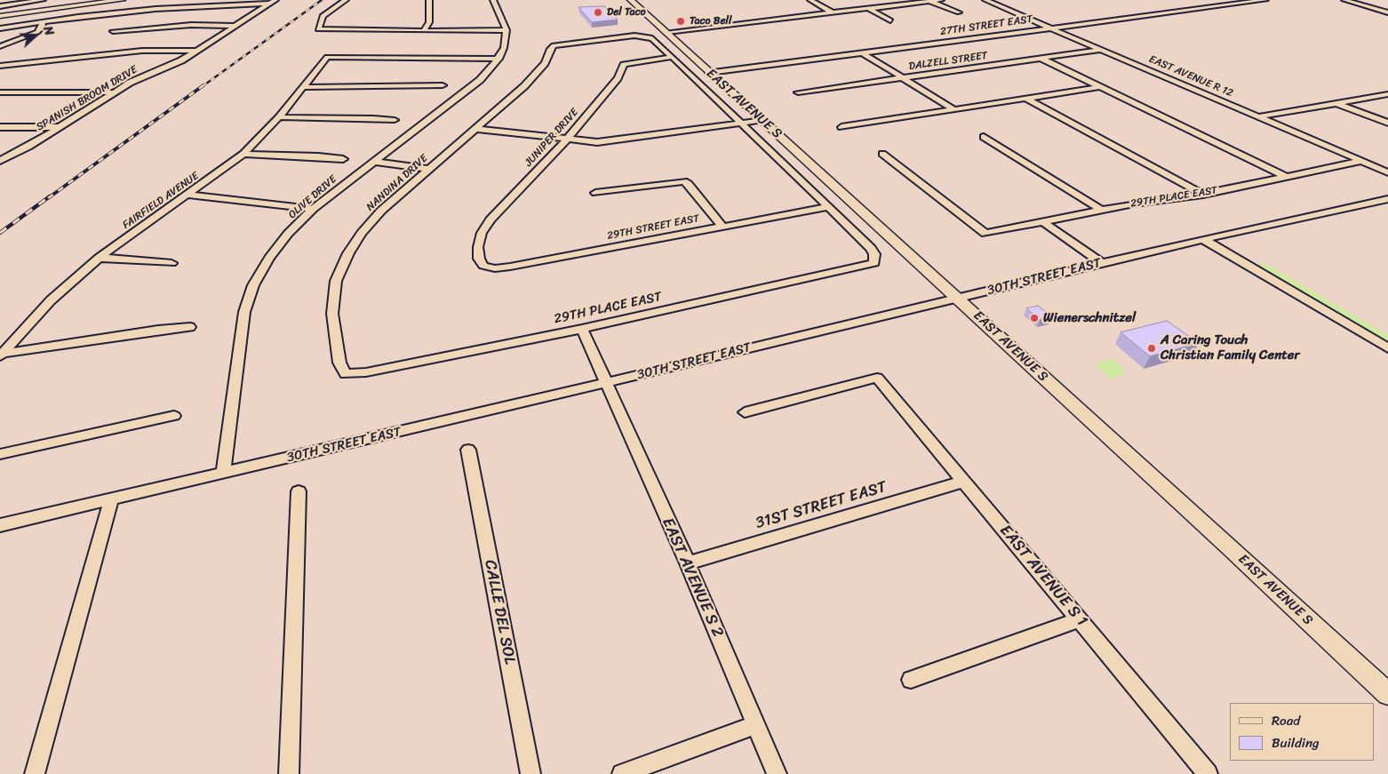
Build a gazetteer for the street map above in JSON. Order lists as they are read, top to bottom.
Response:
{
  "streets": {
    "main road": ["EAST AVENUE S"],
    "street": [
      "27TH STREET EAST",
      "DALZELL STREET",
      "EAST AVENUE R 12",
      "SPANISH BROOM DRIVE",
      "JUNIPER DRIVE",
      "NANDINA DRIVE",
      "OLIVE DRIVE",
      "29TH PLACE EAST",
      "FAIRFIELD AVENUE",
      "29TH STREET EAST",
      "30TH STREET EAST",
      "31ST STREET EAST",
      "EAST AVENUE S 1",
      "EAST AVENUE S 2",
      "CALLE DEL SOL"
    ]
  },
  "crossings": [
    ["27TH STREET EAST", "EAST AVENUE R 12"],
    ["27TH STREET EAST", "EAST AVENUE S"],
    ["DALZELL STREET", "EAST AVENUE R 12"],
    ["EAST AVENUE R 12", "29TH PLACE EAST"],
    ["EAST AVENUE S", "JUNIPER DRIVE"],
    ["EAST AVENUE S", "NANDINA DRIVE"],
    ["EAST AVENUE S", "29TH PLACE EAST"],
    ["EAST AVENUE S", "29TH STREET EAST"],
    ["EAST AVENUE S", "30TH STREET EAST"],
    ["JUNIPER DRIVE", "29TH STREET EAST"],
    ["NANDINA DRIVE", "29TH PLACE EAST"],
    ["OLIVE DRIVE", "30TH STREET EAST"],
    ["29TH PLACE EAST", "EAST AVENUE S 2"],
    ["30TH STREET EAST", "EAST AVENUE S 2"],
    ["31ST STREET EAST", "EAST AVENUE S 1"],
    ["31ST STREET EAST", "EAST AVENUE S 2"]
  ],
  "places": [
    "Del Taco",
    "Taco Bell",
    "Wienerschnitzel",
    "A Caring Touch Christian Family Center"
  ],
  "legend": ["Road", "Building"],
  "north": "right"
}
